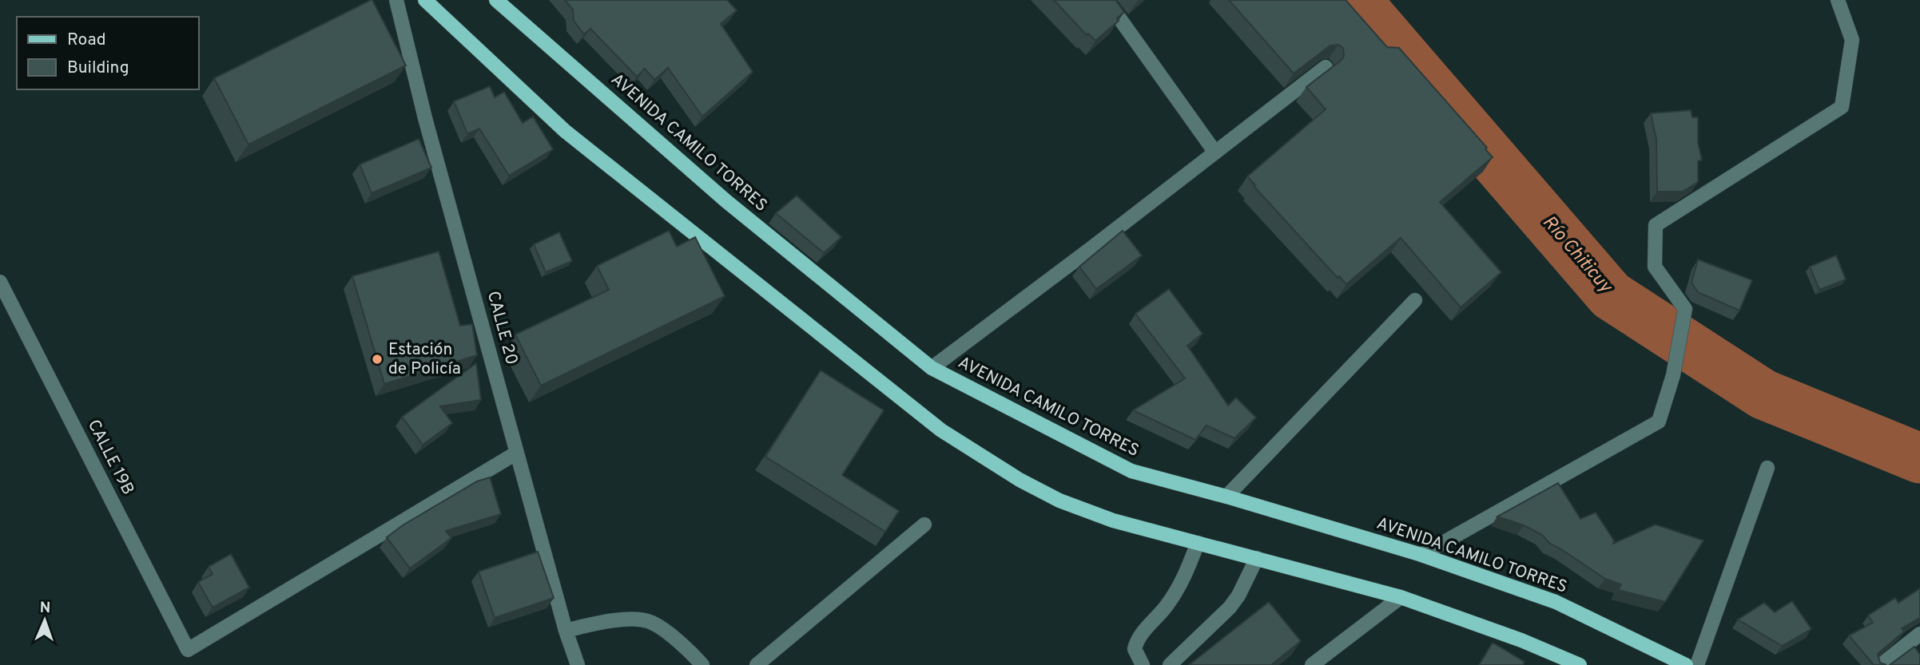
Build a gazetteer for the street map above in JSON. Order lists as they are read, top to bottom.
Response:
{
  "streets": {
    "main road": ["AVENIDA CAMILO TORRES"],
    "street": ["CALLE 20", "CALLE 19B"]
  },
  "crossings": [
    ["CALLE 20", "CALLE 19B"]
  ],
  "water": ["Río Chiticuy"],
  "places": ["Estación de Policía"],
  "legend": ["Road", "Building"],
  "north": "top"
}
